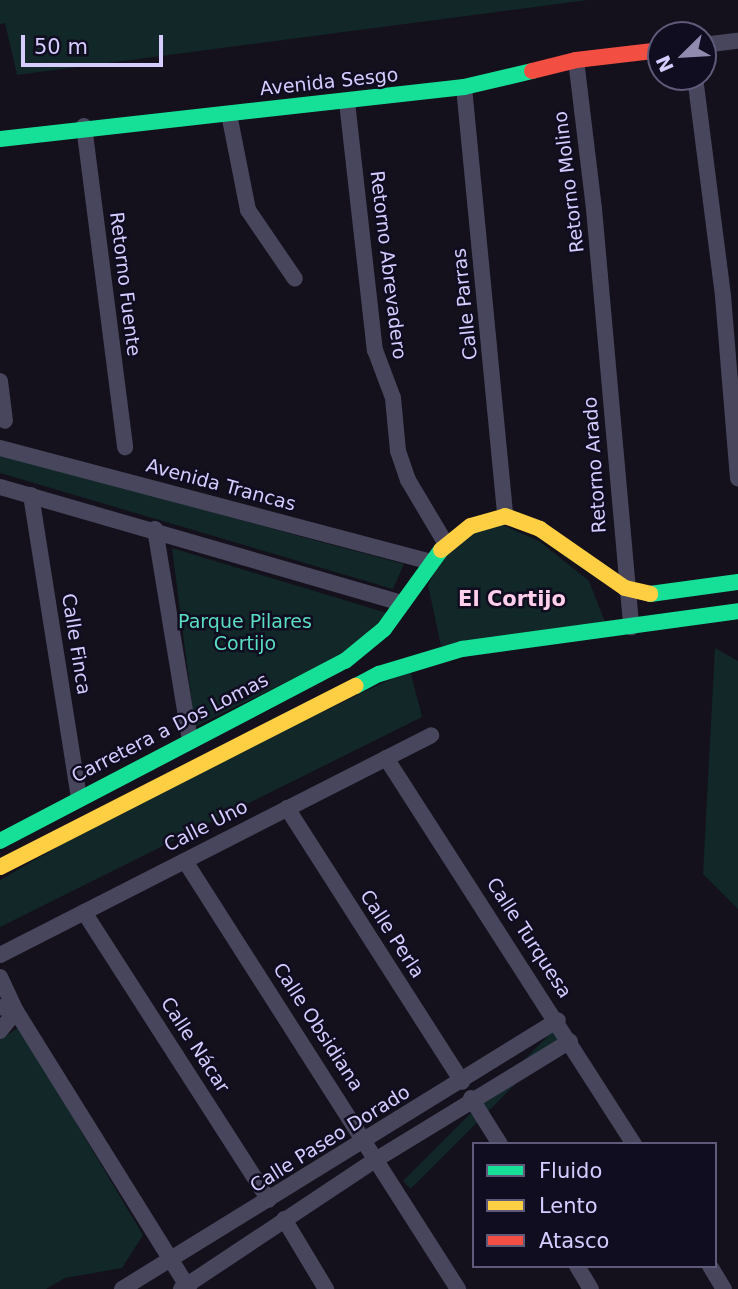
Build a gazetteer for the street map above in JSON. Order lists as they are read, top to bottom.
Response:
{
  "streets": {
    "main road": ["Avenida Sesgo", "Carretera a Dos Lomas"],
    "street": [
      "Retorno Molino",
      "Retorno Abrevadero",
      "Retorno Fuente",
      "Calle Parras",
      "Retorno Arado",
      "Avenida Trancas",
      "Calle Finca",
      "Calle Uno",
      "Calle Perla",
      "Calle Turquesa",
      "Calle Obsidiana",
      "Calle Nácar",
      "Calle Paseo Dorado"
    ]
  },
  "crossings": [
    ["Avenida Sesgo", "Retorno Molino"],
    ["Avenida Sesgo", "Retorno Abrevadero"],
    ["Avenida Sesgo", "Retorno Fuente"],
    ["Avenida Sesgo", "Calle Parras"],
    ["Retorno Molino", "Retorno Arado"],
    ["Retorno Abrevadero", "Carretera a Dos Lomas"],
    ["Calle Parras", "Carretera a Dos Lomas"],
    ["Avenida Trancas", "Carretera a Dos Lomas"],
    ["Calle Finca", "Carretera a Dos Lomas"],
    ["Calle Uno", "Calle Perla"],
    ["Calle Uno", "Calle Turquesa"],
    ["Calle Uno", "Calle Obsidiana"],
    ["Calle Uno", "Calle Nácar"],
    ["Calle Perla", "Calle Paseo Dorado"],
    ["Calle Turquesa", "Calle Paseo Dorado"],
    ["Calle Obsidiana", "Calle Paseo Dorado"],
    ["Calle Nácar", "Calle Paseo Dorado"]
  ],
  "districts": ["El Cortijo"],
  "parks": ["Parque Pilares Cortijo"],
  "legend": ["Fluido", "Lento", "Atasco"],
  "scale_bar": "50 m",
  "north": "bottom left"
}
